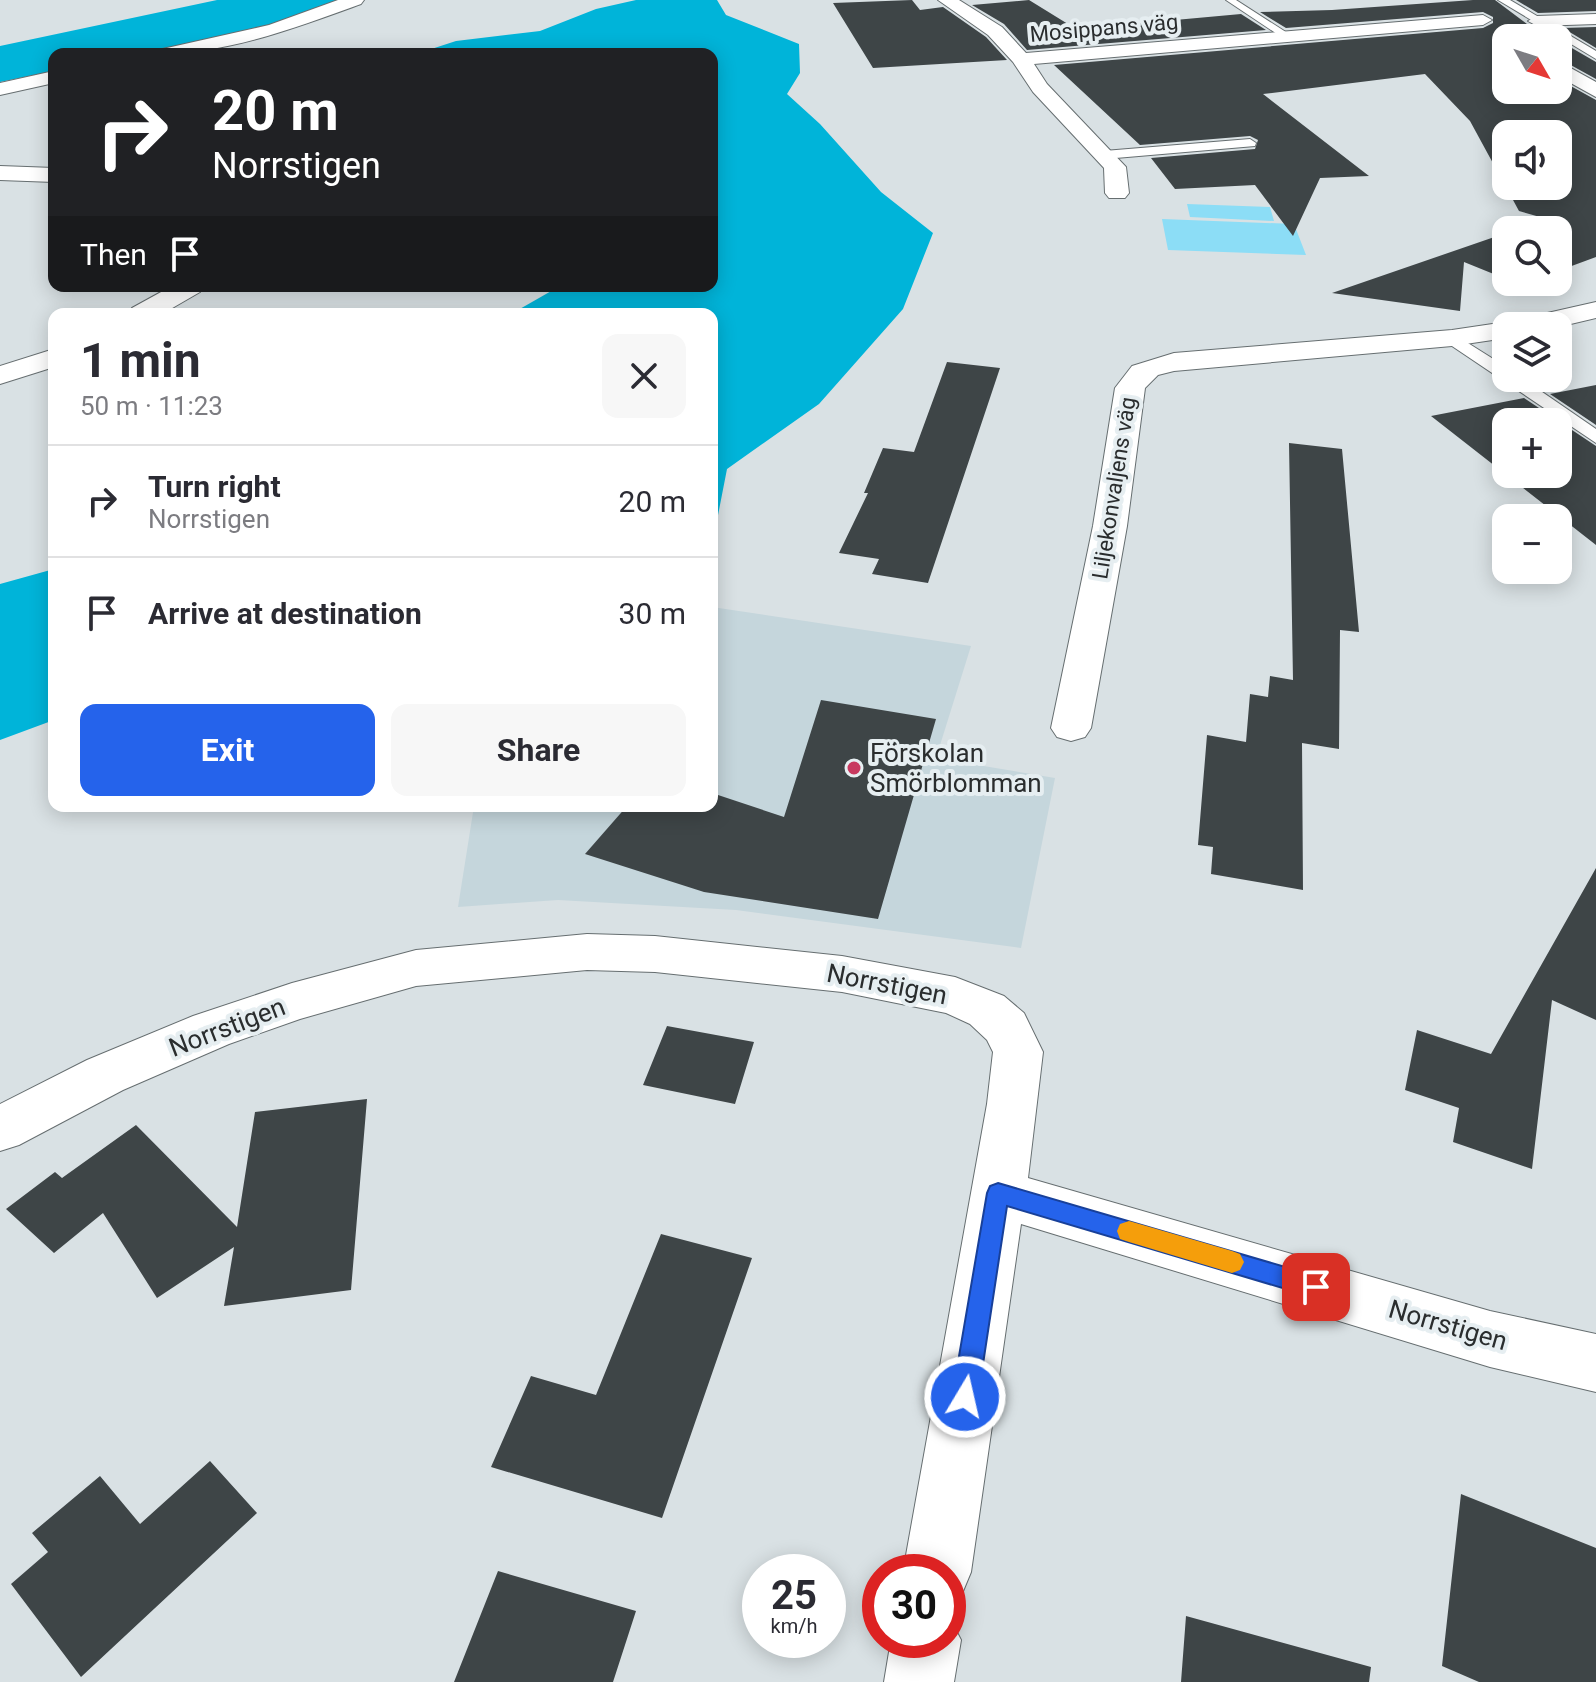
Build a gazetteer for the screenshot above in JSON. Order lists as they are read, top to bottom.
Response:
{
  "streets": {
    "street": ["Mosippans väg", "Liljekonvaljens väg", "Norrstigen"]
  },
  "places": ["Förskolan Smörblomman"],
  "north": "bottom right",
  "page": {
    "map_buttons": ["+", "−"],
    "turn": ["20 m", "Norrstigen"],
    "then": "Then",
    "heading": ["1 min", "50 m · 11:23"],
    "list": [
      {
        "name": "Turn right",
        "note": "Norrstigen",
        "value": "20 m"
      },
      {
        "name": "Arrive at destination",
        "value": "30 m"
      }
    ],
    "buttons": ["Exit", "Share"],
    "speed": "25 km/h",
    "limit": "30"
  }
}
